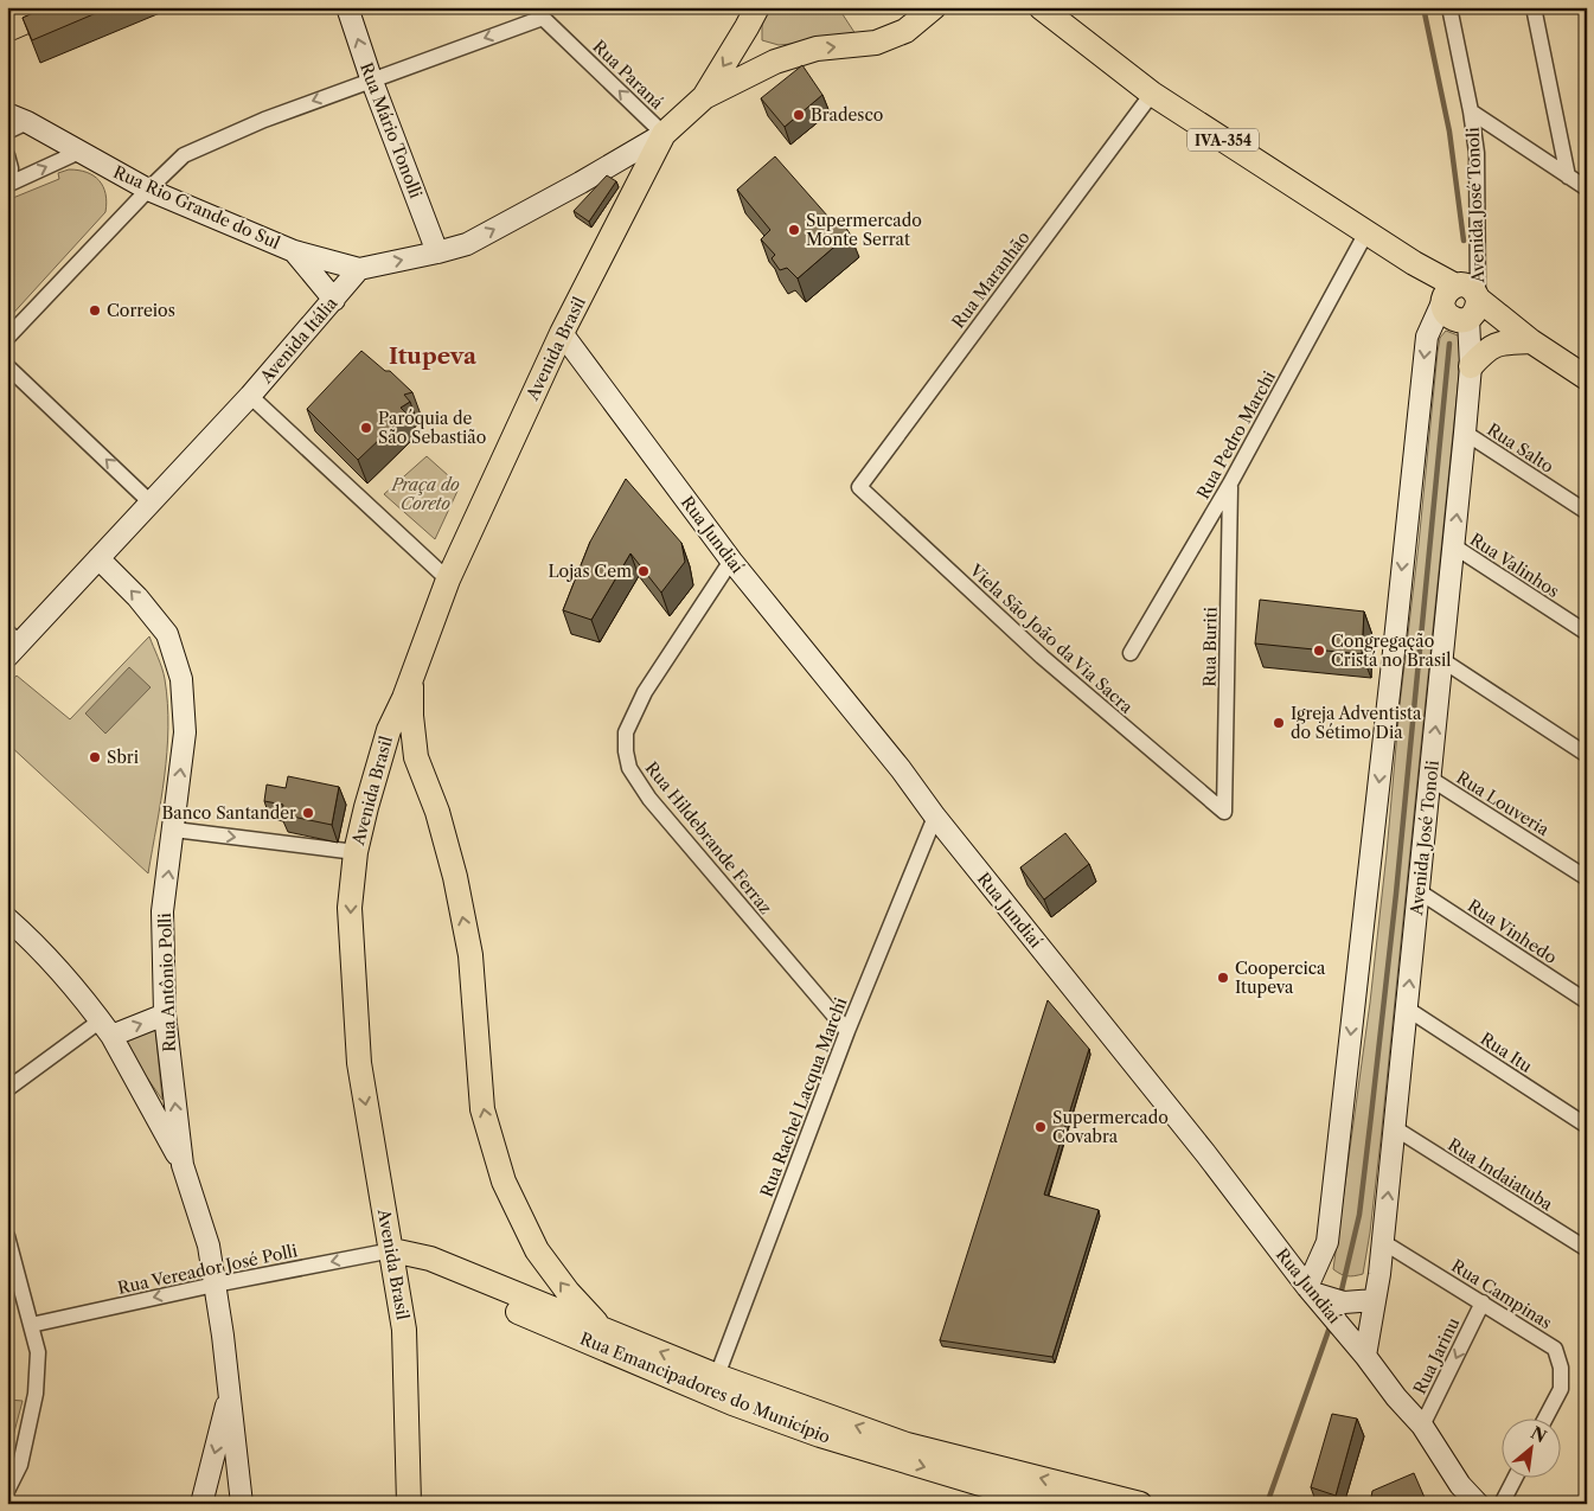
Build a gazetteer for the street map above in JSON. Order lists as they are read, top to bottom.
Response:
{
  "streets": {
    "main road": [
      "Rua Mário Tonolli",
      "IVA-354",
      "Avenida José Tonoli",
      "Rua Rio Grande do Sul",
      "Avenida Itália",
      "Avenida Brasil",
      "Rua Jundiaí",
      "Rua Antônio Polli",
      "Rua Emancipadores do Município"
    ],
    "street": [
      "Rua Paraná",
      "Rua Maranhão",
      "Rua Pedro Marchi",
      "Rua Salto",
      "Rua Valinhos",
      "Viela São João da Via Sacra",
      "Rua Buriti",
      "Rua Louveria",
      "Rua Hildebrande Ferraz",
      "Rua Vinhedo",
      "Rua Itu",
      "Rua Rachel Lacqua Marchi",
      "Rua Indaiatuba",
      "Rua Vereador José Polli",
      "Rua Campinas",
      "Rua Jarinu"
    ]
  },
  "crossings": [
    ["Rua Paraná", "Rua Mário Tonolli"],
    ["Rua Paraná", "Avenida Brasil"],
    ["IVA-354", "Avenida José Tonoli"],
    ["IVA-354", "Rua Maranhão"],
    ["IVA-354", "Rua Pedro Marchi"],
    ["Avenida José Tonoli", "Rua Salto"],
    ["Avenida José Tonoli", "Rua Jundiaí"],
    ["Avenida José Tonoli", "Rua Valinhos"],
    ["Avenida José Tonoli", "Rua Louveria"],
    ["Avenida José Tonoli", "Rua Vinhedo"],
    ["Avenida José Tonoli", "Rua Itu"],
    ["Avenida José Tonoli", "Rua Indaiatuba"],
    ["Avenida José Tonoli", "Rua Campinas"],
    ["Rua Rio Grande do Sul", "Avenida Itália"],
    ["Rua Maranhão", "Viela São João da Via Sacra"],
    ["Avenida Itália", "Rua Antônio Polli"],
    ["Avenida Brasil", "Rua Jundiaí"],
    ["Avenida Brasil", "Rua Vereador José Polli"],
    ["Avenida Brasil", "Rua Emancipadores do Município"],
    ["Rua Pedro Marchi", "Rua Buriti"],
    ["Rua Jundiaí", "Rua Hildebrande Ferraz"],
    ["Rua Jundiaí", "Rua Rachel Lacqua Marchi"],
    ["Rua Jundiaí", "Rua Jarinu"],
    ["Viela São João da Via Sacra", "Rua Buriti"],
    ["Rua Hildebrande Ferraz", "Rua Rachel Lacqua Marchi"],
    ["Rua Antônio Polli", "Rua Vereador José Polli"],
    ["Rua Rachel Lacqua Marchi", "Rua Emancipadores do Município"],
    ["Rua Vereador José Polli", "Rua Emancipadores do Município"],
    ["Rua Campinas", "Rua Jarinu"]
  ],
  "one_way": ["Rua Paraná", "Rua Vereador José Polli", "Rua Jarinu"],
  "districts": ["Itupeva"],
  "parks": ["Praça do Coreto"],
  "places": [
    "Bradesco",
    "Supermercado Monte Serrat",
    "Correios",
    "Paróquia de São Sebastião",
    "Lojas Cem",
    "Congregação Cristá no Brasil",
    "Igreja Adventista do Sétimo Dia",
    "Sbri",
    "Banco Santander",
    "Coopercica Itupeva",
    "Supermercado Covabra"
  ],
  "north": "top right"
}
